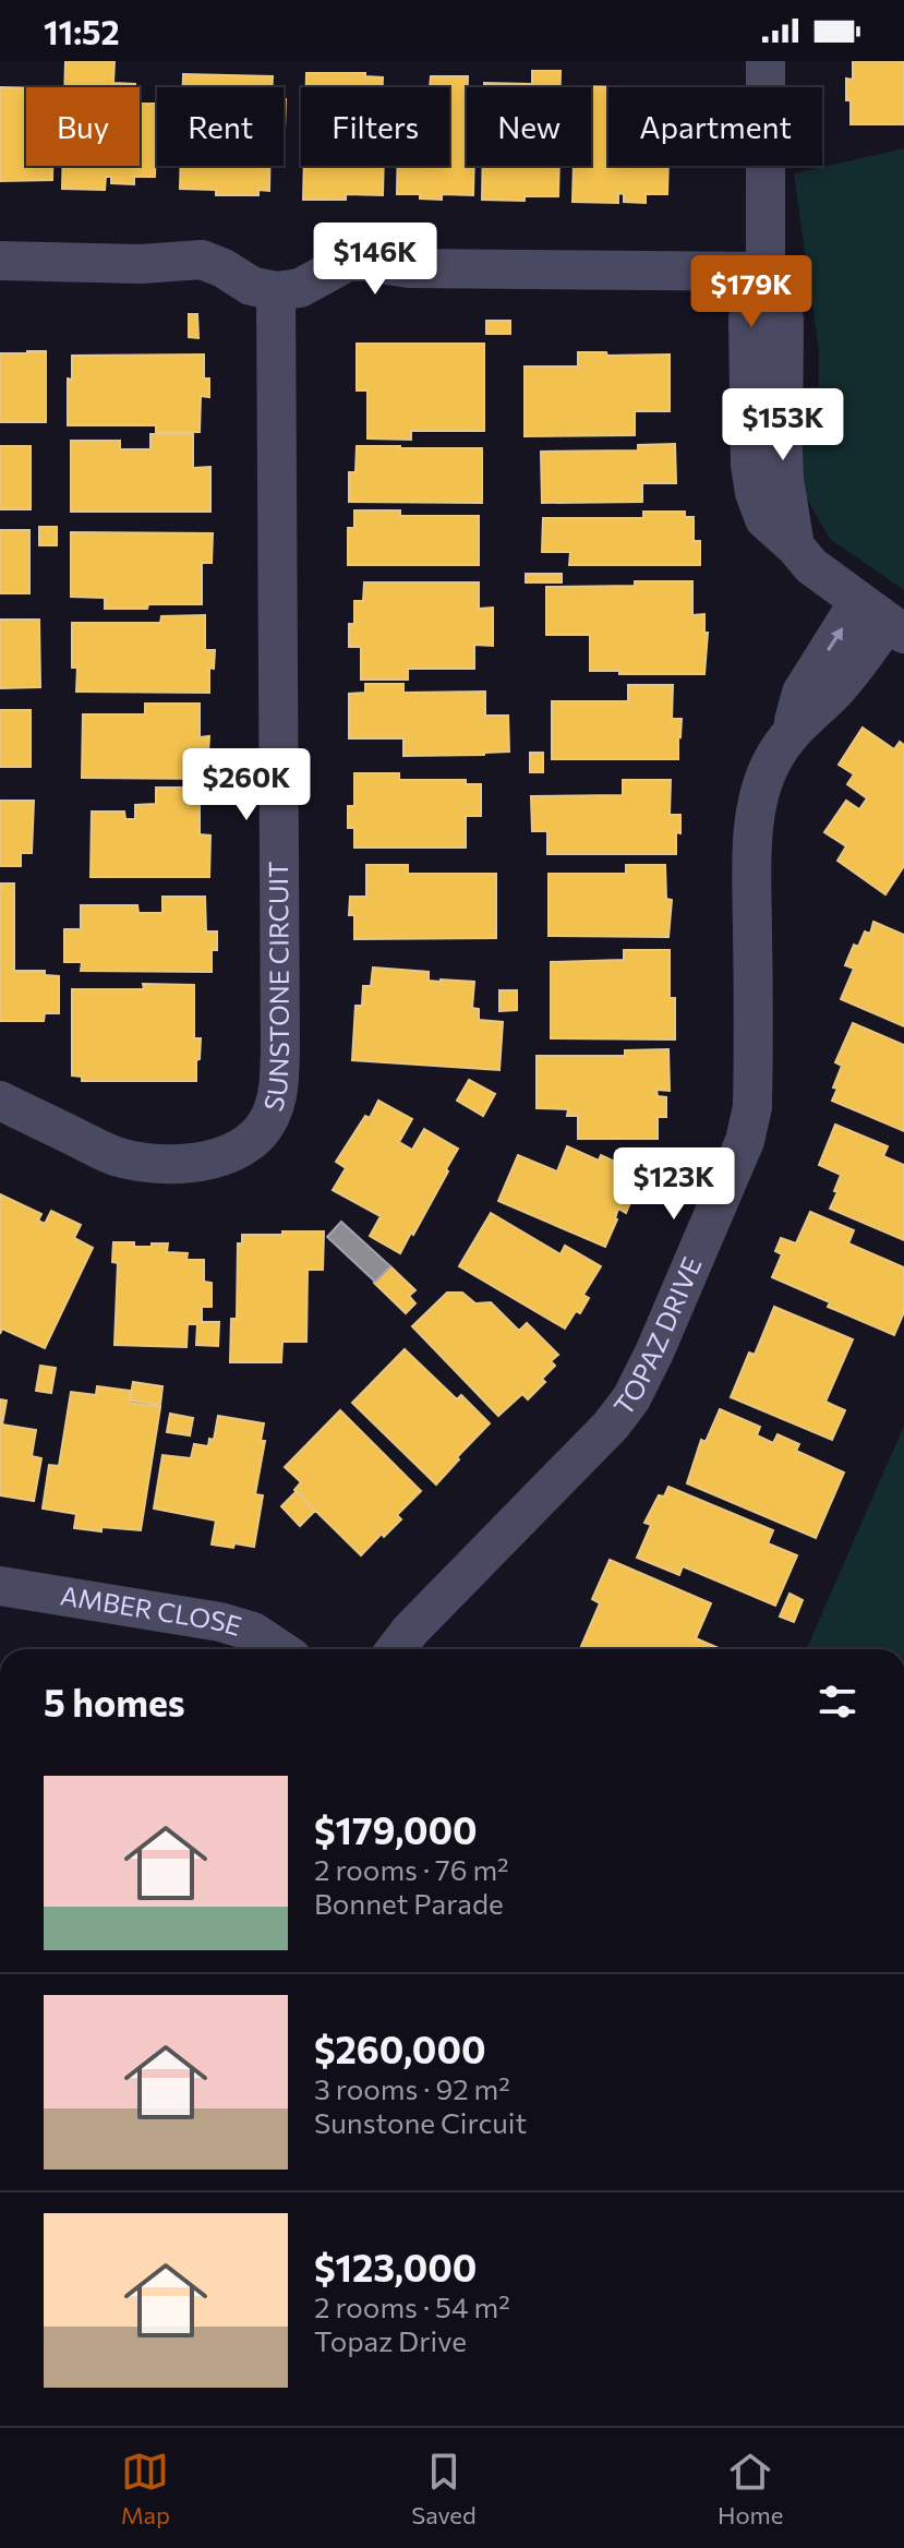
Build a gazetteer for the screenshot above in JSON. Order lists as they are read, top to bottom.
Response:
{
  "streets": {
    "street": ["SUNSTONE CIRCUIT", "TOPAZ DRIVE", "AMBER CLOSE"]
  },
  "page": {
    "status": "11:52",
    "chip": [
      "Buy",
      "Rent",
      "Filters",
      "New",
      "Apartment"
    ],
    "price": [
      "$146K",
      "$179K",
      "$153K",
      "$260K",
      "$123K"
    ],
    "heading": "5 homes",
    "list": [
      {
        "name": "$179,000",
        "note": "2 rooms · 76 m² · Bonnet Parade"
      },
      {
        "name": "$260,000",
        "note": "3 rooms · 92 m² · Sunstone Circuit"
      },
      {
        "name": "$123,000",
        "note": "2 rooms · 54 m² · Topaz Drive"
      }
    ],
    "tabs": ["Map", "Saved", "Home"]
  }
}
